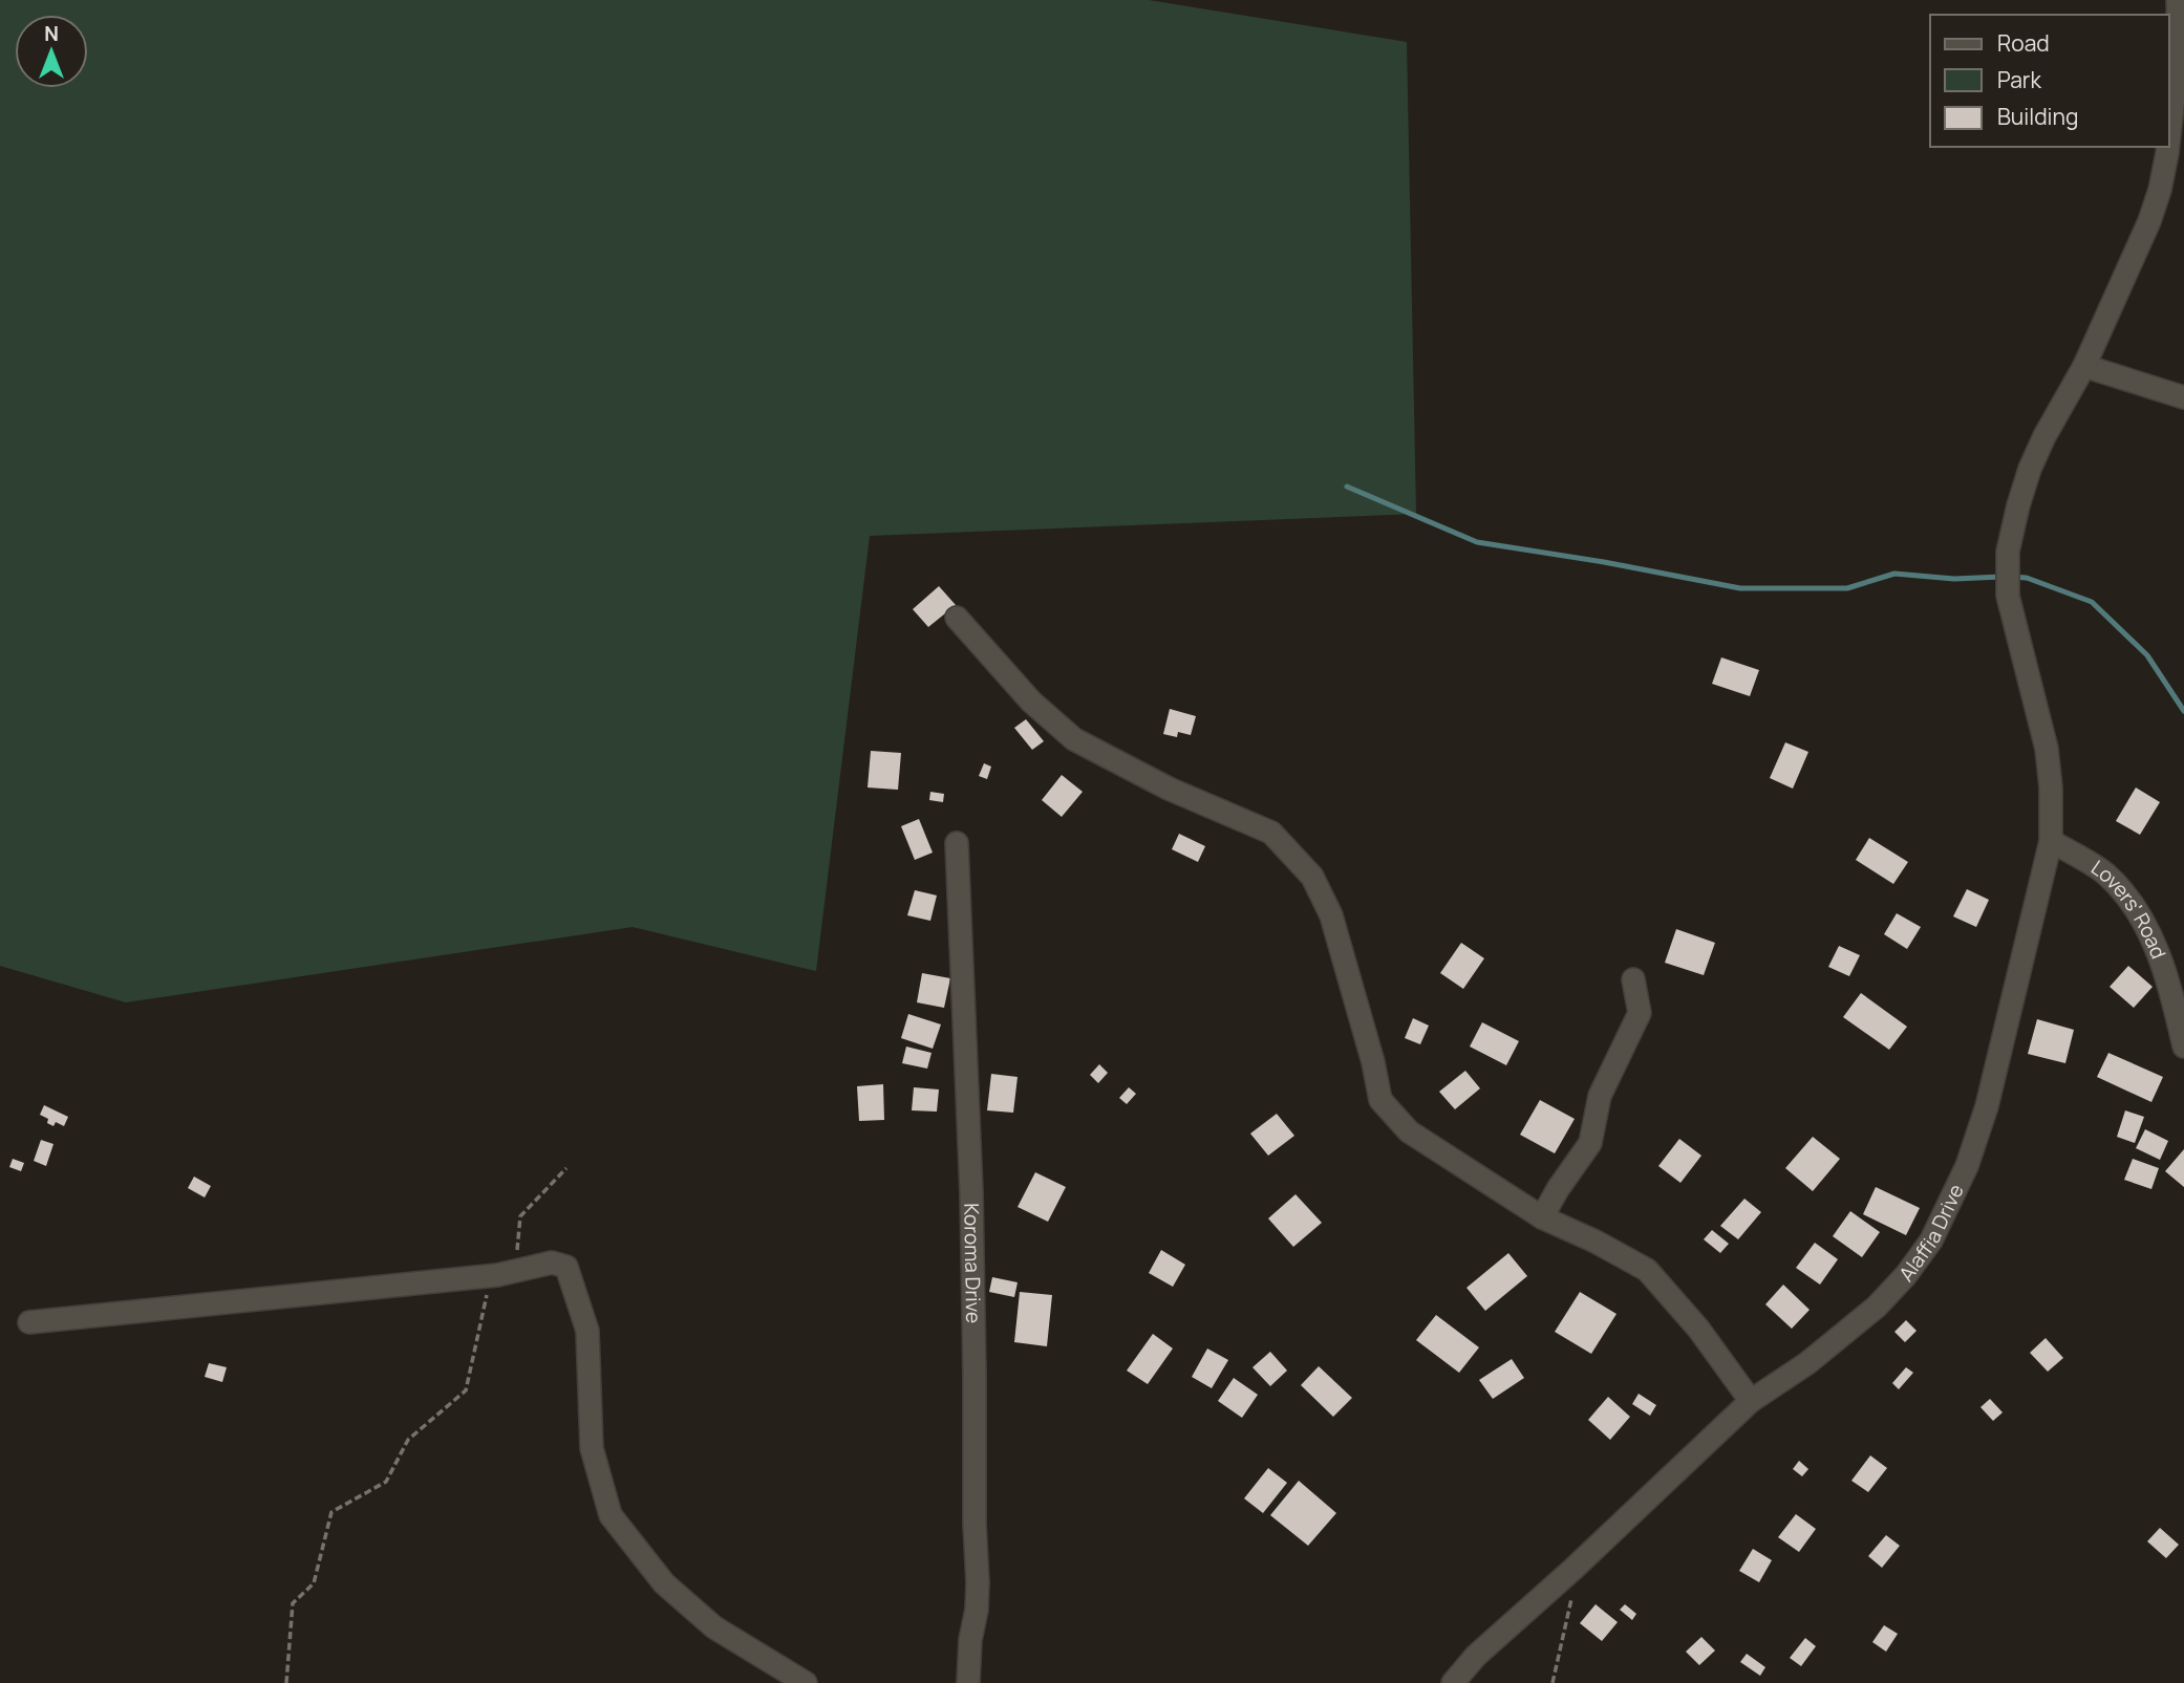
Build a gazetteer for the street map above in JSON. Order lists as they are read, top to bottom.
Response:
{
  "streets": {
    "street": ["Lovers' Road", "Alaffia Drive", "Koroma Drive"]
  },
  "crossings": [
    ["Lovers' Road", "Alaffia Drive"]
  ],
  "legend": ["Road", "Park", "Building"],
  "north": "top"
}
